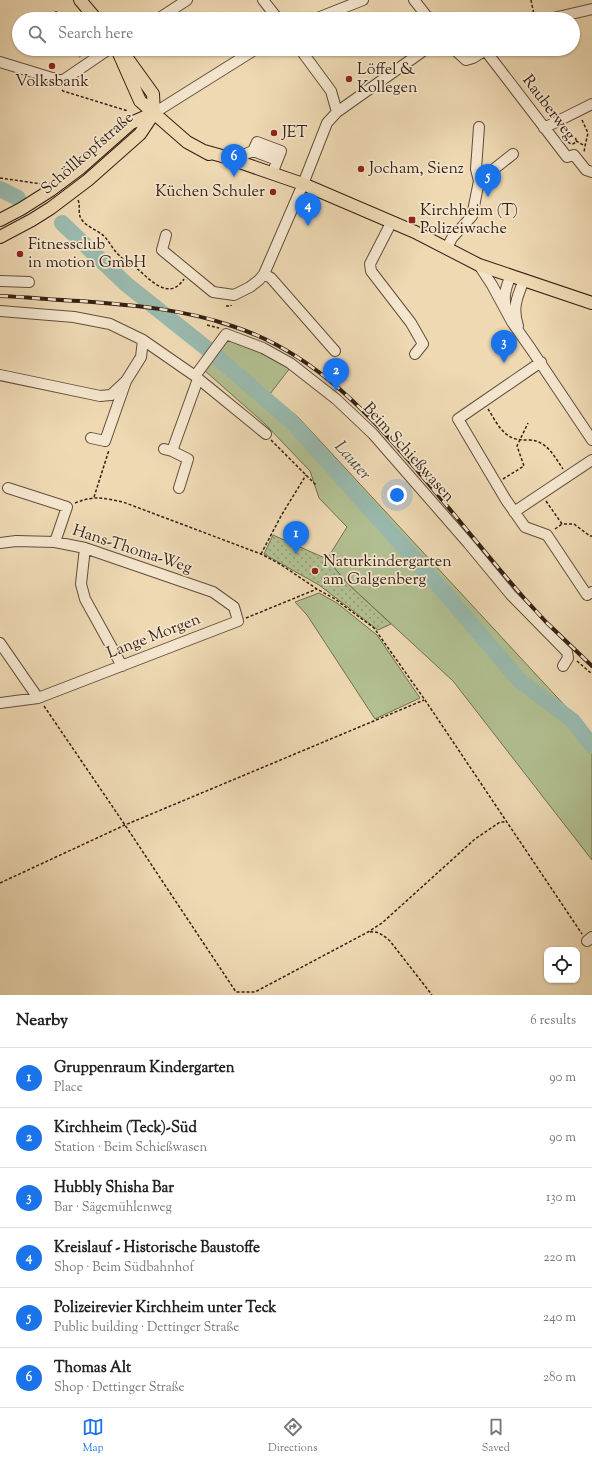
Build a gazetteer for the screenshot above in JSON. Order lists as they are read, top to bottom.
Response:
{
  "streets": {
    "main road": ["Schöllkopfstraße"],
    "street": [
      "Rauberweg",
      "Beim Schießwasen",
      "Hans-Thoma-Weg",
      "Lange Morgen"
    ]
  },
  "crossings": [
    ["Hans-Thoma-Weg", "Lange Morgen"]
  ],
  "water": ["Lauter"],
  "places": {
    "other": [
      "Volksbank",
      "Löffel & Kollegen",
      "JET",
      "Jocham, Sienz",
      "Küchen Schuler",
      "Fitnessclub in motion GmbH",
      "Naturkindergarten am Galgenberg"
    ],
    "transit": ["Kirchheim (T) Polizeiwache"]
  },
  "page": {
    "search": "Search here",
    "pins": [
      "6",
      "5",
      "4",
      "3",
      "2",
      "1"
    ],
    "heading": ["Nearby", "6 results"],
    "list": [
      {
        "mark": "1",
        "name": "Gruppenraum Kindergarten",
        "note": "Place",
        "value": "90 m"
      },
      {
        "mark": "2",
        "name": "Kirchheim (Teck)-Süd",
        "note": "Station · Beim Schießwasen",
        "value": "90 m"
      },
      {
        "mark": "3",
        "name": "Hubbly Shisha Bar",
        "note": "Bar · Sägemühlenweg",
        "value": "130 m"
      },
      {
        "mark": "4",
        "name": "Kreislauf - Historische Baustoffe",
        "note": "Shop · Beim Südbahnhof",
        "value": "220 m"
      },
      {
        "mark": "5",
        "name": "Polizeirevier Kirchheim unter Teck",
        "note": "Public building · Dettinger Straße",
        "value": "240 m"
      },
      {
        "mark": "6",
        "name": "Thomas Alt",
        "note": "Shop · Dettinger Straße",
        "value": "280 m"
      }
    ],
    "nav": ["Map", "Directions", "Saved"]
  }
}
